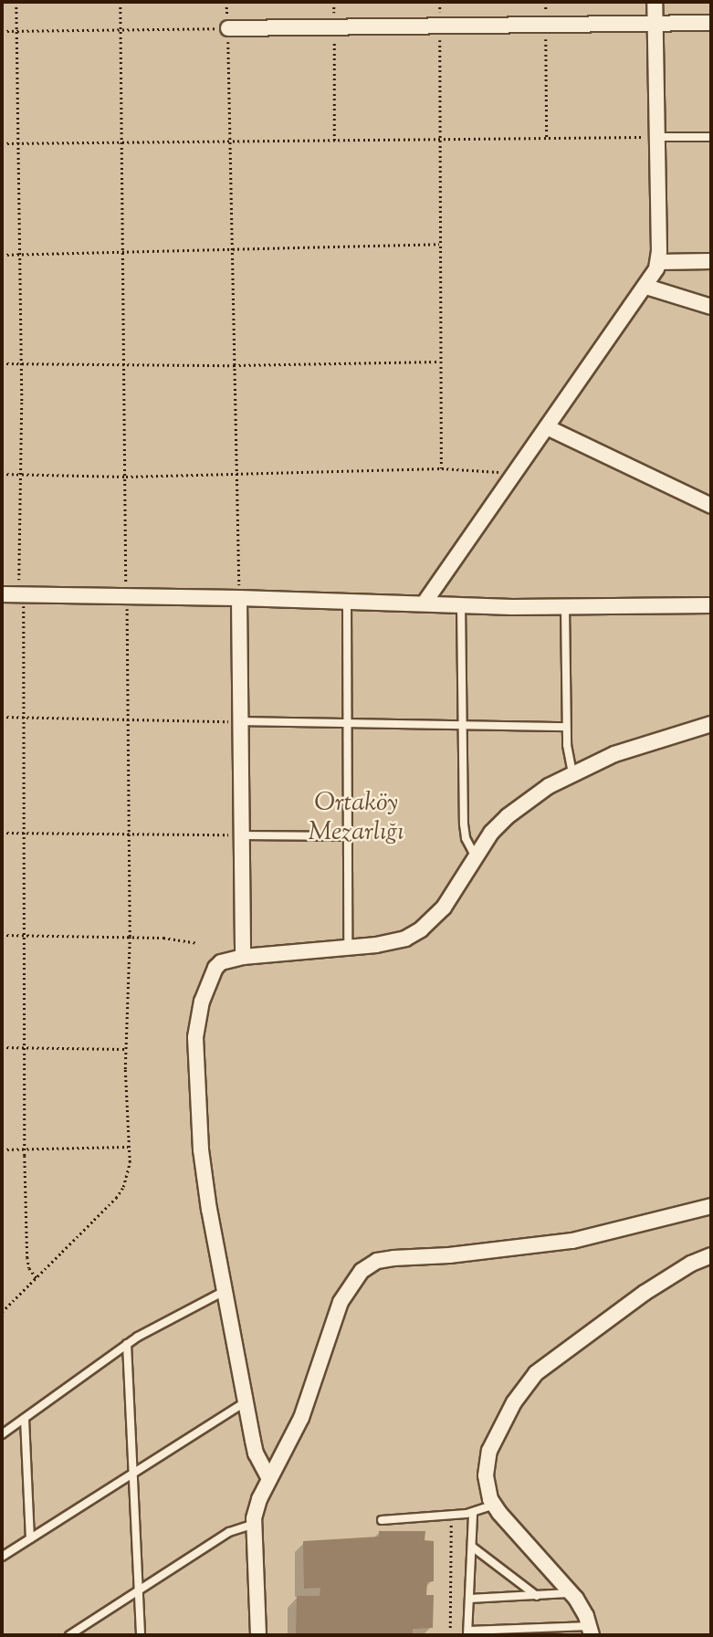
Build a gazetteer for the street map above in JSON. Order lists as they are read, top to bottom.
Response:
{
  "parks": ["Ortaköy Mezarlığı"]
}
